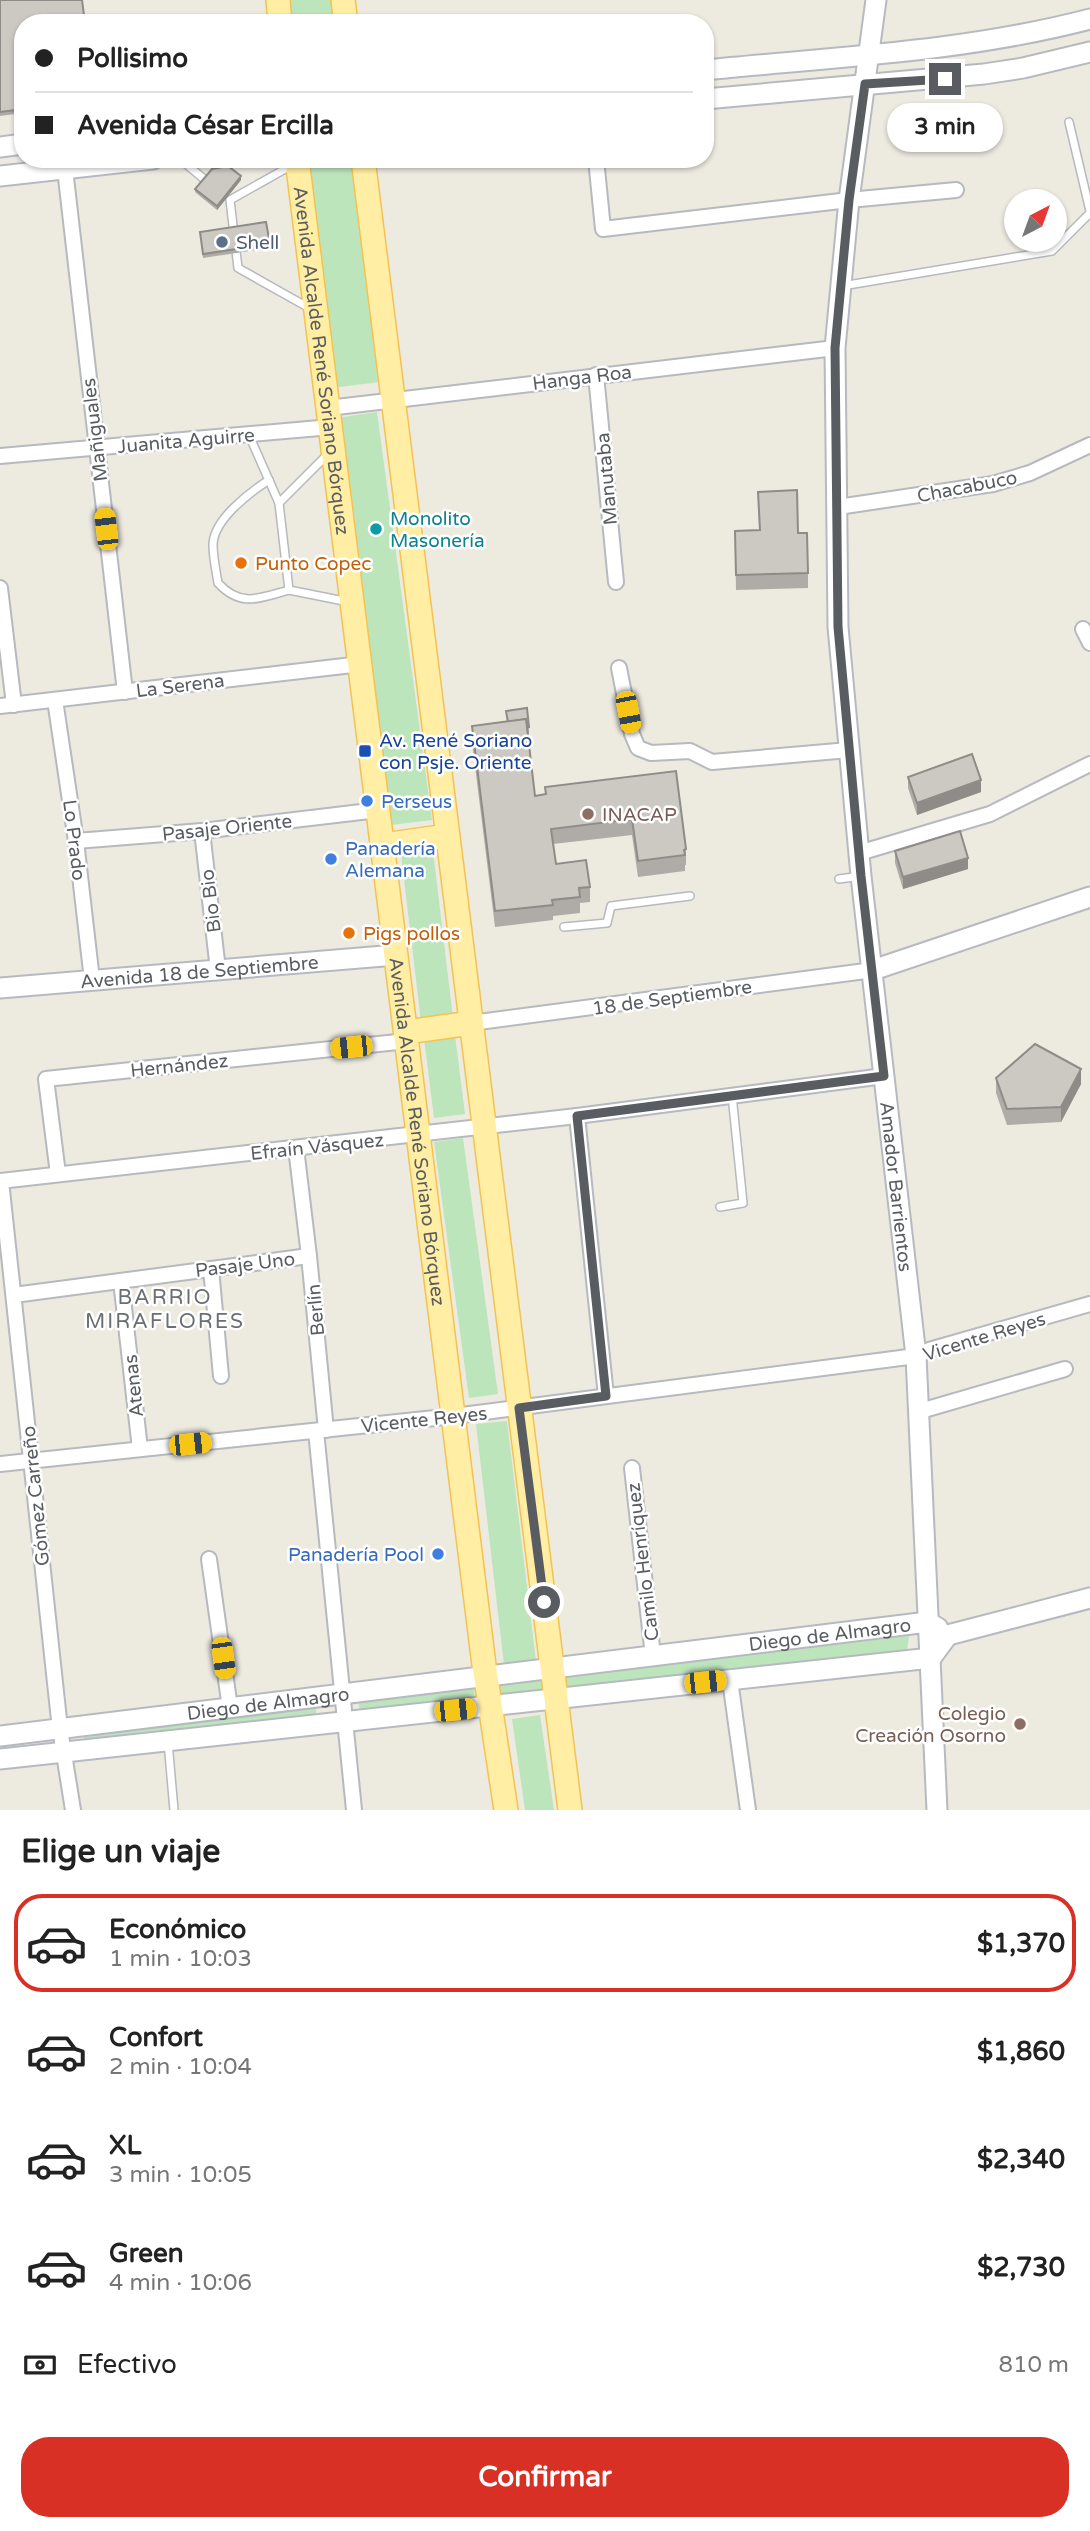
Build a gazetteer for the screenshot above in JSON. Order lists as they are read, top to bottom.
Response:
{
  "streets": {
    "main road": [
      "Avenida Alcalde René Soriano Bórquez",
      "Avenida 18 de Septiembre",
      "Amador Barrientos",
      "Diego de Almagro"
    ],
    "street": [
      "Hanga Roa",
      "Mañiguales",
      "Juanita Aguirre",
      "Manutaba",
      "Chacabuco",
      "La Serena",
      "Pasaje Oriente",
      "Lo Prado",
      "Bio Bio",
      "18 de Septiembre",
      "Hernández",
      "Efraín Vásquez",
      "Pasaje Uno",
      "Berlín",
      "Vicente Reyes",
      "Atenas",
      "Gómez Carreño",
      "Camilo Henríquez"
    ]
  },
  "crossings": [
    ["Avenida Alcalde René Soriano Bórquez", "Hanga Roa"],
    ["Avenida Alcalde René Soriano Bórquez", "Juanita Aguirre"],
    ["Avenida Alcalde René Soriano Bórquez", "La Serena"],
    ["Avenida Alcalde René Soriano Bórquez", "Pasaje Oriente"],
    ["Avenida Alcalde René Soriano Bórquez", "Avenida 18 de Septiembre"],
    ["Avenida Alcalde René Soriano Bórquez", "Hernández"],
    ["Avenida Alcalde René Soriano Bórquez", "Efraín Vásquez"],
    ["Avenida Alcalde René Soriano Bórquez", "Vicente Reyes"],
    ["Avenida Alcalde René Soriano Bórquez", "Diego de Almagro"],
    ["Hanga Roa", "Juanita Aguirre"],
    ["Hanga Roa", "Manutaba"],
    ["Hanga Roa", "Amador Barrientos"],
    ["Mañiguales", "Juanita Aguirre"],
    ["Mañiguales", "La Serena"],
    ["Chacabuco", "Amador Barrientos"],
    ["La Serena", "Lo Prado"],
    ["Pasaje Oriente", "Lo Prado"],
    ["Pasaje Oriente", "Bio Bio"],
    ["Lo Prado", "Avenida 18 de Septiembre"],
    ["Bio Bio", "Avenida 18 de Septiembre"],
    ["18 de Septiembre", "Amador Barrientos"],
    ["Hernández", "Efraín Vásquez"],
    ["Efraín Vásquez", "Amador Barrientos"],
    ["Efraín Vásquez", "Berlín"],
    ["Efraín Vásquez", "Gómez Carreño"],
    ["Amador Barrientos", "Vicente Reyes"],
    ["Amador Barrientos", "Diego de Almagro"],
    ["Pasaje Uno", "Berlín"],
    ["Pasaje Uno", "Atenas"],
    ["Pasaje Uno", "Gómez Carreño"],
    ["Berlín", "Vicente Reyes"],
    ["Berlín", "Diego de Almagro"],
    ["Vicente Reyes", "Atenas"],
    ["Vicente Reyes", "Gómez Carreño"],
    ["Gómez Carreño", "Diego de Almagro"],
    ["Camilo Henríquez", "Diego de Almagro"]
  ],
  "districts": ["BARRIO MIRAFLORES"],
  "places": {
    "other": [
      "Shell",
      "Monolito Masonería",
      "Punto Copec",
      "Perseus",
      "INACAP",
      "Panadería Alemana",
      "Pigs pollos",
      "Panadería Pool",
      "Colegio Creación Osorno"
    ],
    "transit": ["Av. René Soriano con Psje. Oriente"]
  },
  "north": "top right",
  "page": {
    "banner": ["Pollisimo", "Avenida César Ercilla"],
    "bubble": "3 min",
    "heading": "Elige un viaje",
    "list": [
      {
        "name": "Económico",
        "note": "1 min · 10:03",
        "value": "$1,370"
      },
      {
        "name": "Confort",
        "note": "2 min · 10:04",
        "value": "$1,860"
      },
      {
        "name": "XL",
        "note": "3 min · 10:05",
        "value": "$2,340"
      },
      {
        "name": "Green",
        "note": "4 min · 10:06",
        "value": "$2,730"
      }
    ],
    "pay": ["Efectivo", "810 m"],
    "buttons": "Confirmar"
  }
}
